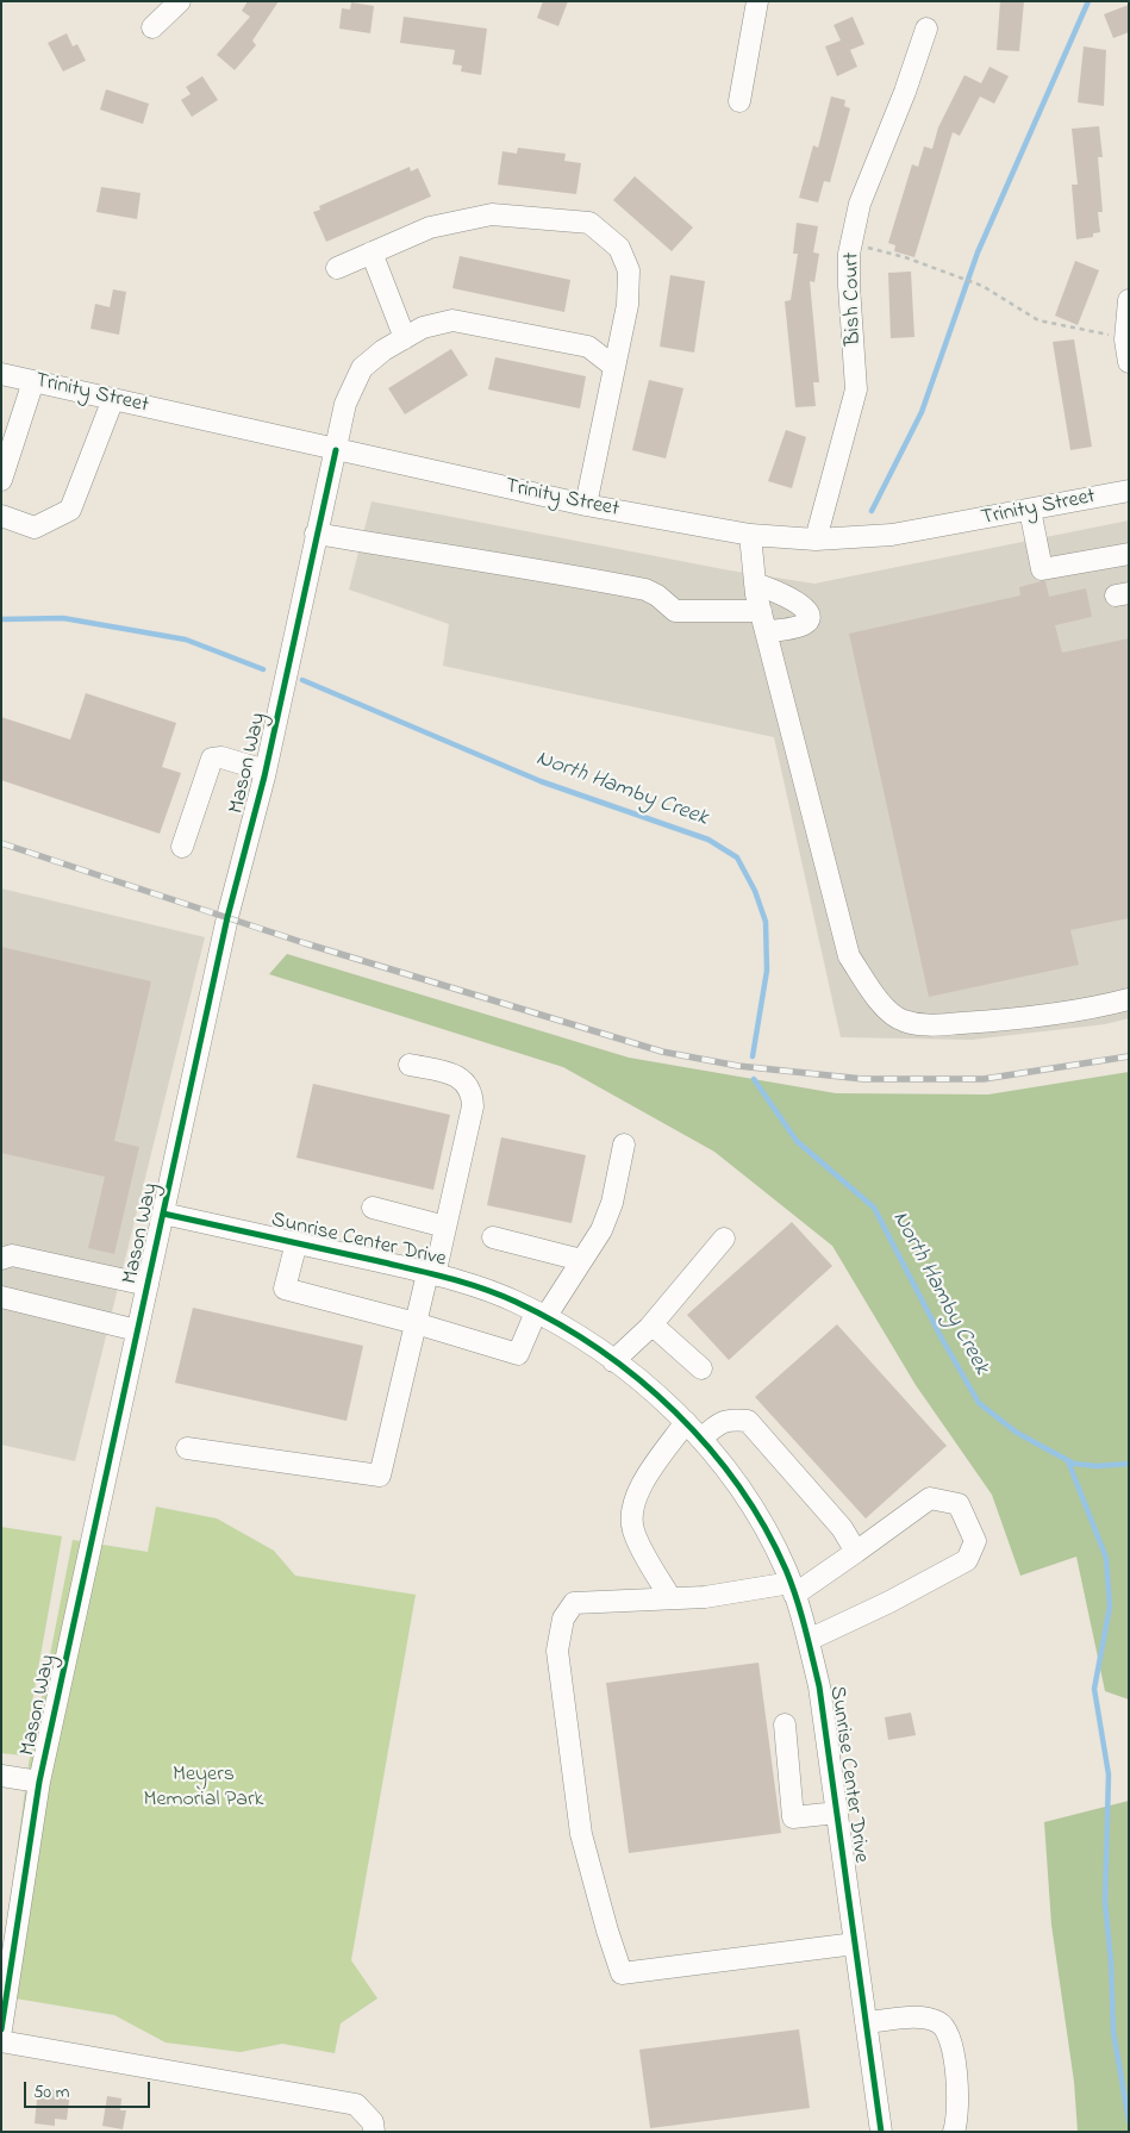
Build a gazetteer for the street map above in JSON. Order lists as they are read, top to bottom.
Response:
{
  "streets": {
    "street": [
      "Bish Court",
      "Trinity Street",
      "Mason Way",
      "Sunrise Center Drive"
    ]
  },
  "crossings": [
    ["Bish Court", "Trinity Street"],
    ["Trinity Street", "Mason Way"],
    ["Mason Way", "Sunrise Center Drive"]
  ],
  "water": ["North Hamby Creek"],
  "parks": ["Meyers Memorial Park"],
  "scale_bar": "50 m"
}
